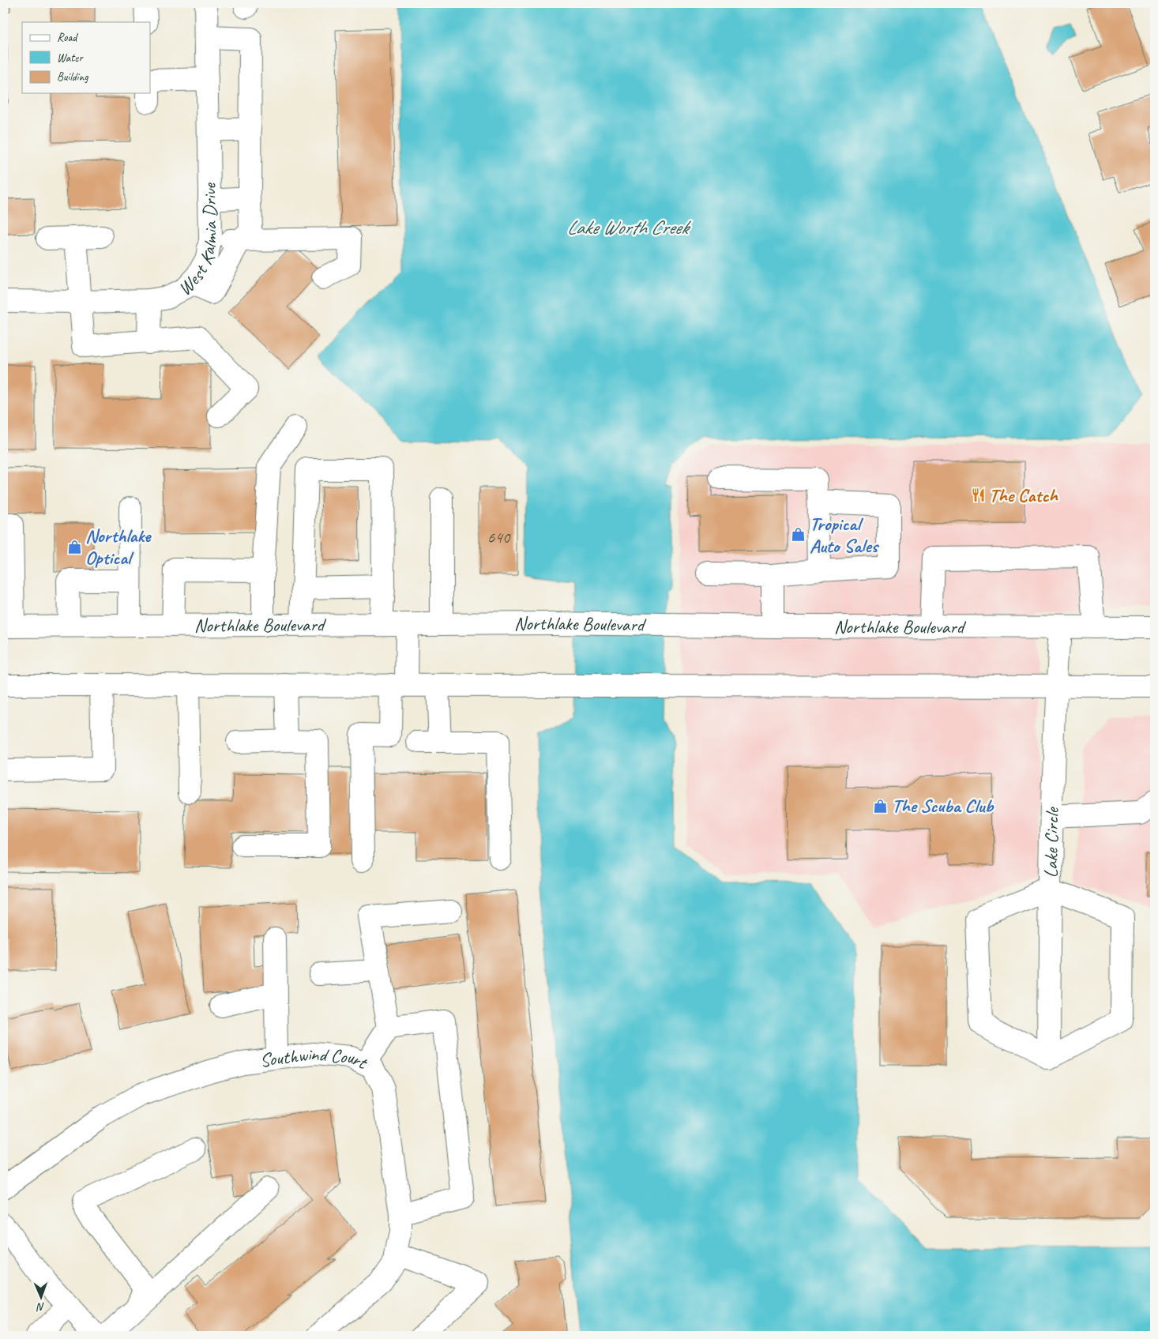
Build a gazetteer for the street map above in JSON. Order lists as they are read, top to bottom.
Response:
{
  "streets": {
    "main road": [
      "West Kalmia Drive",
      "Northlake Boulevard",
      "Lake Circle",
      "Southwind Court"
    ]
  },
  "crossings": [
    ["Northlake Boulevard", "Lake Circle"]
  ],
  "water": ["Lake Worth Creek"],
  "places": {
    "restaurant": ["The Catch"],
    "shop": ["Tropical Auto Sales", "Northlake Optical", "The Scuba Club"]
  },
  "house_numbers": ["640"],
  "legend": ["Road", "Water", "Building"],
  "north": "bottom"
}
